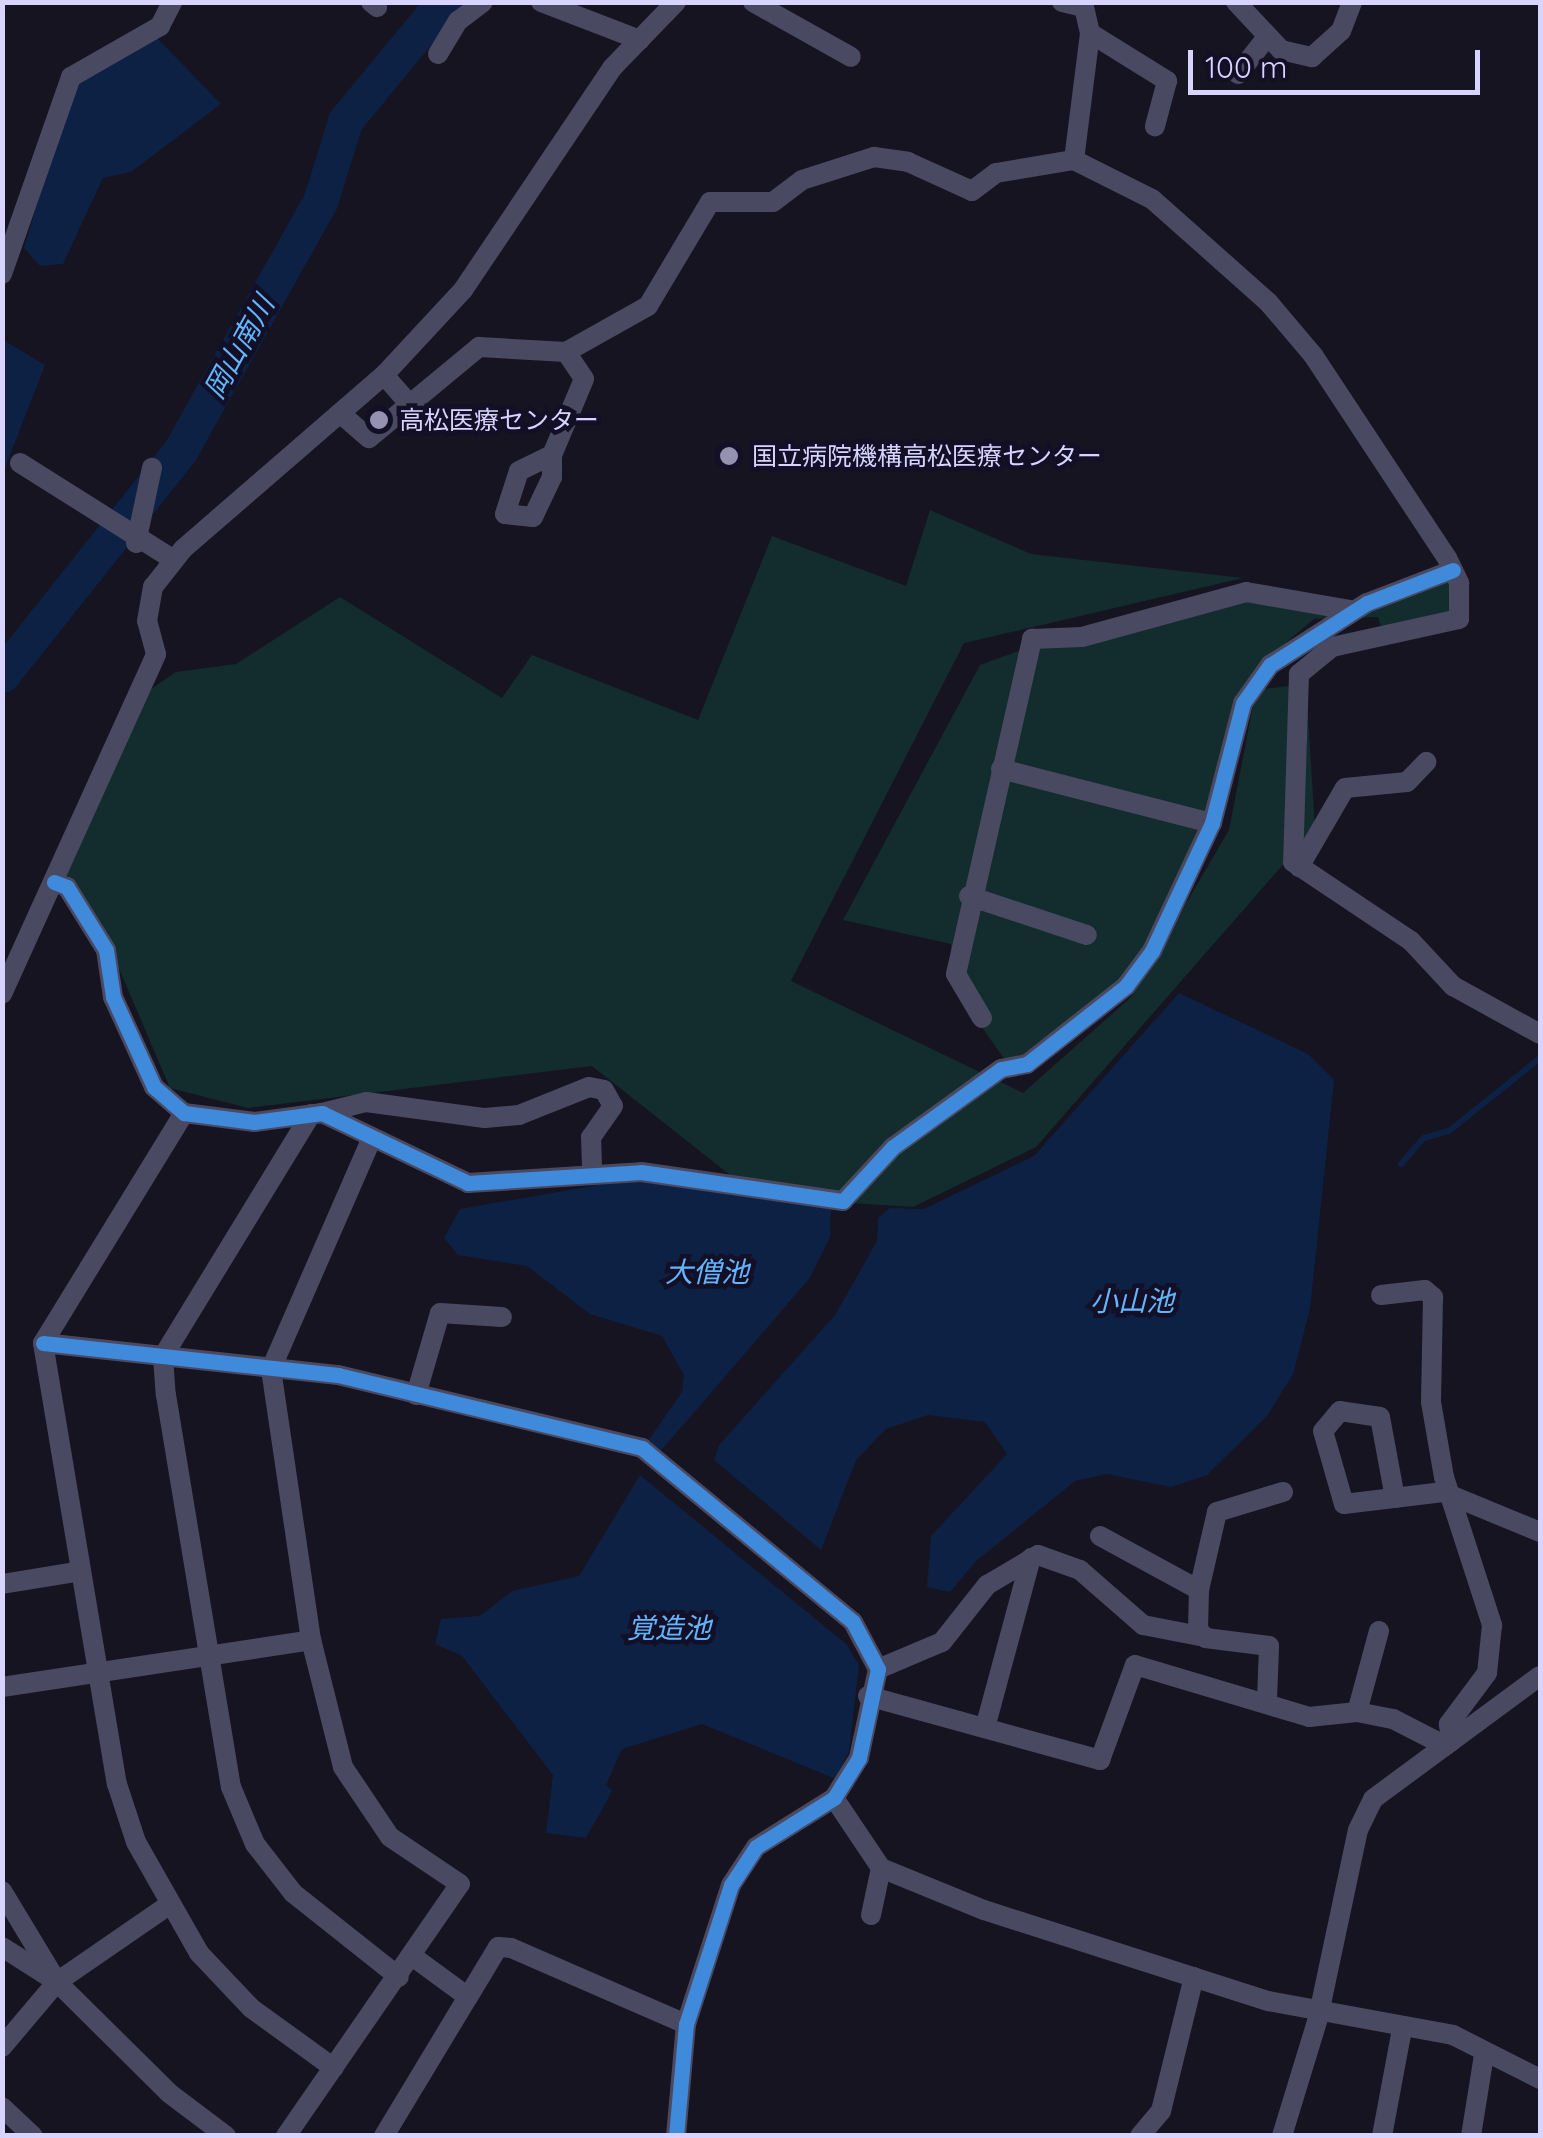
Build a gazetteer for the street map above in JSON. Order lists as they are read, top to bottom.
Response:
{
  "water": [
    "岡山南川",
    "大僧池",
    "小山池",
    "覚造池"
  ],
  "places": ["高松医療センター", "国立病院機構高松医療センター"],
  "scale_bar": "100 m"
}
